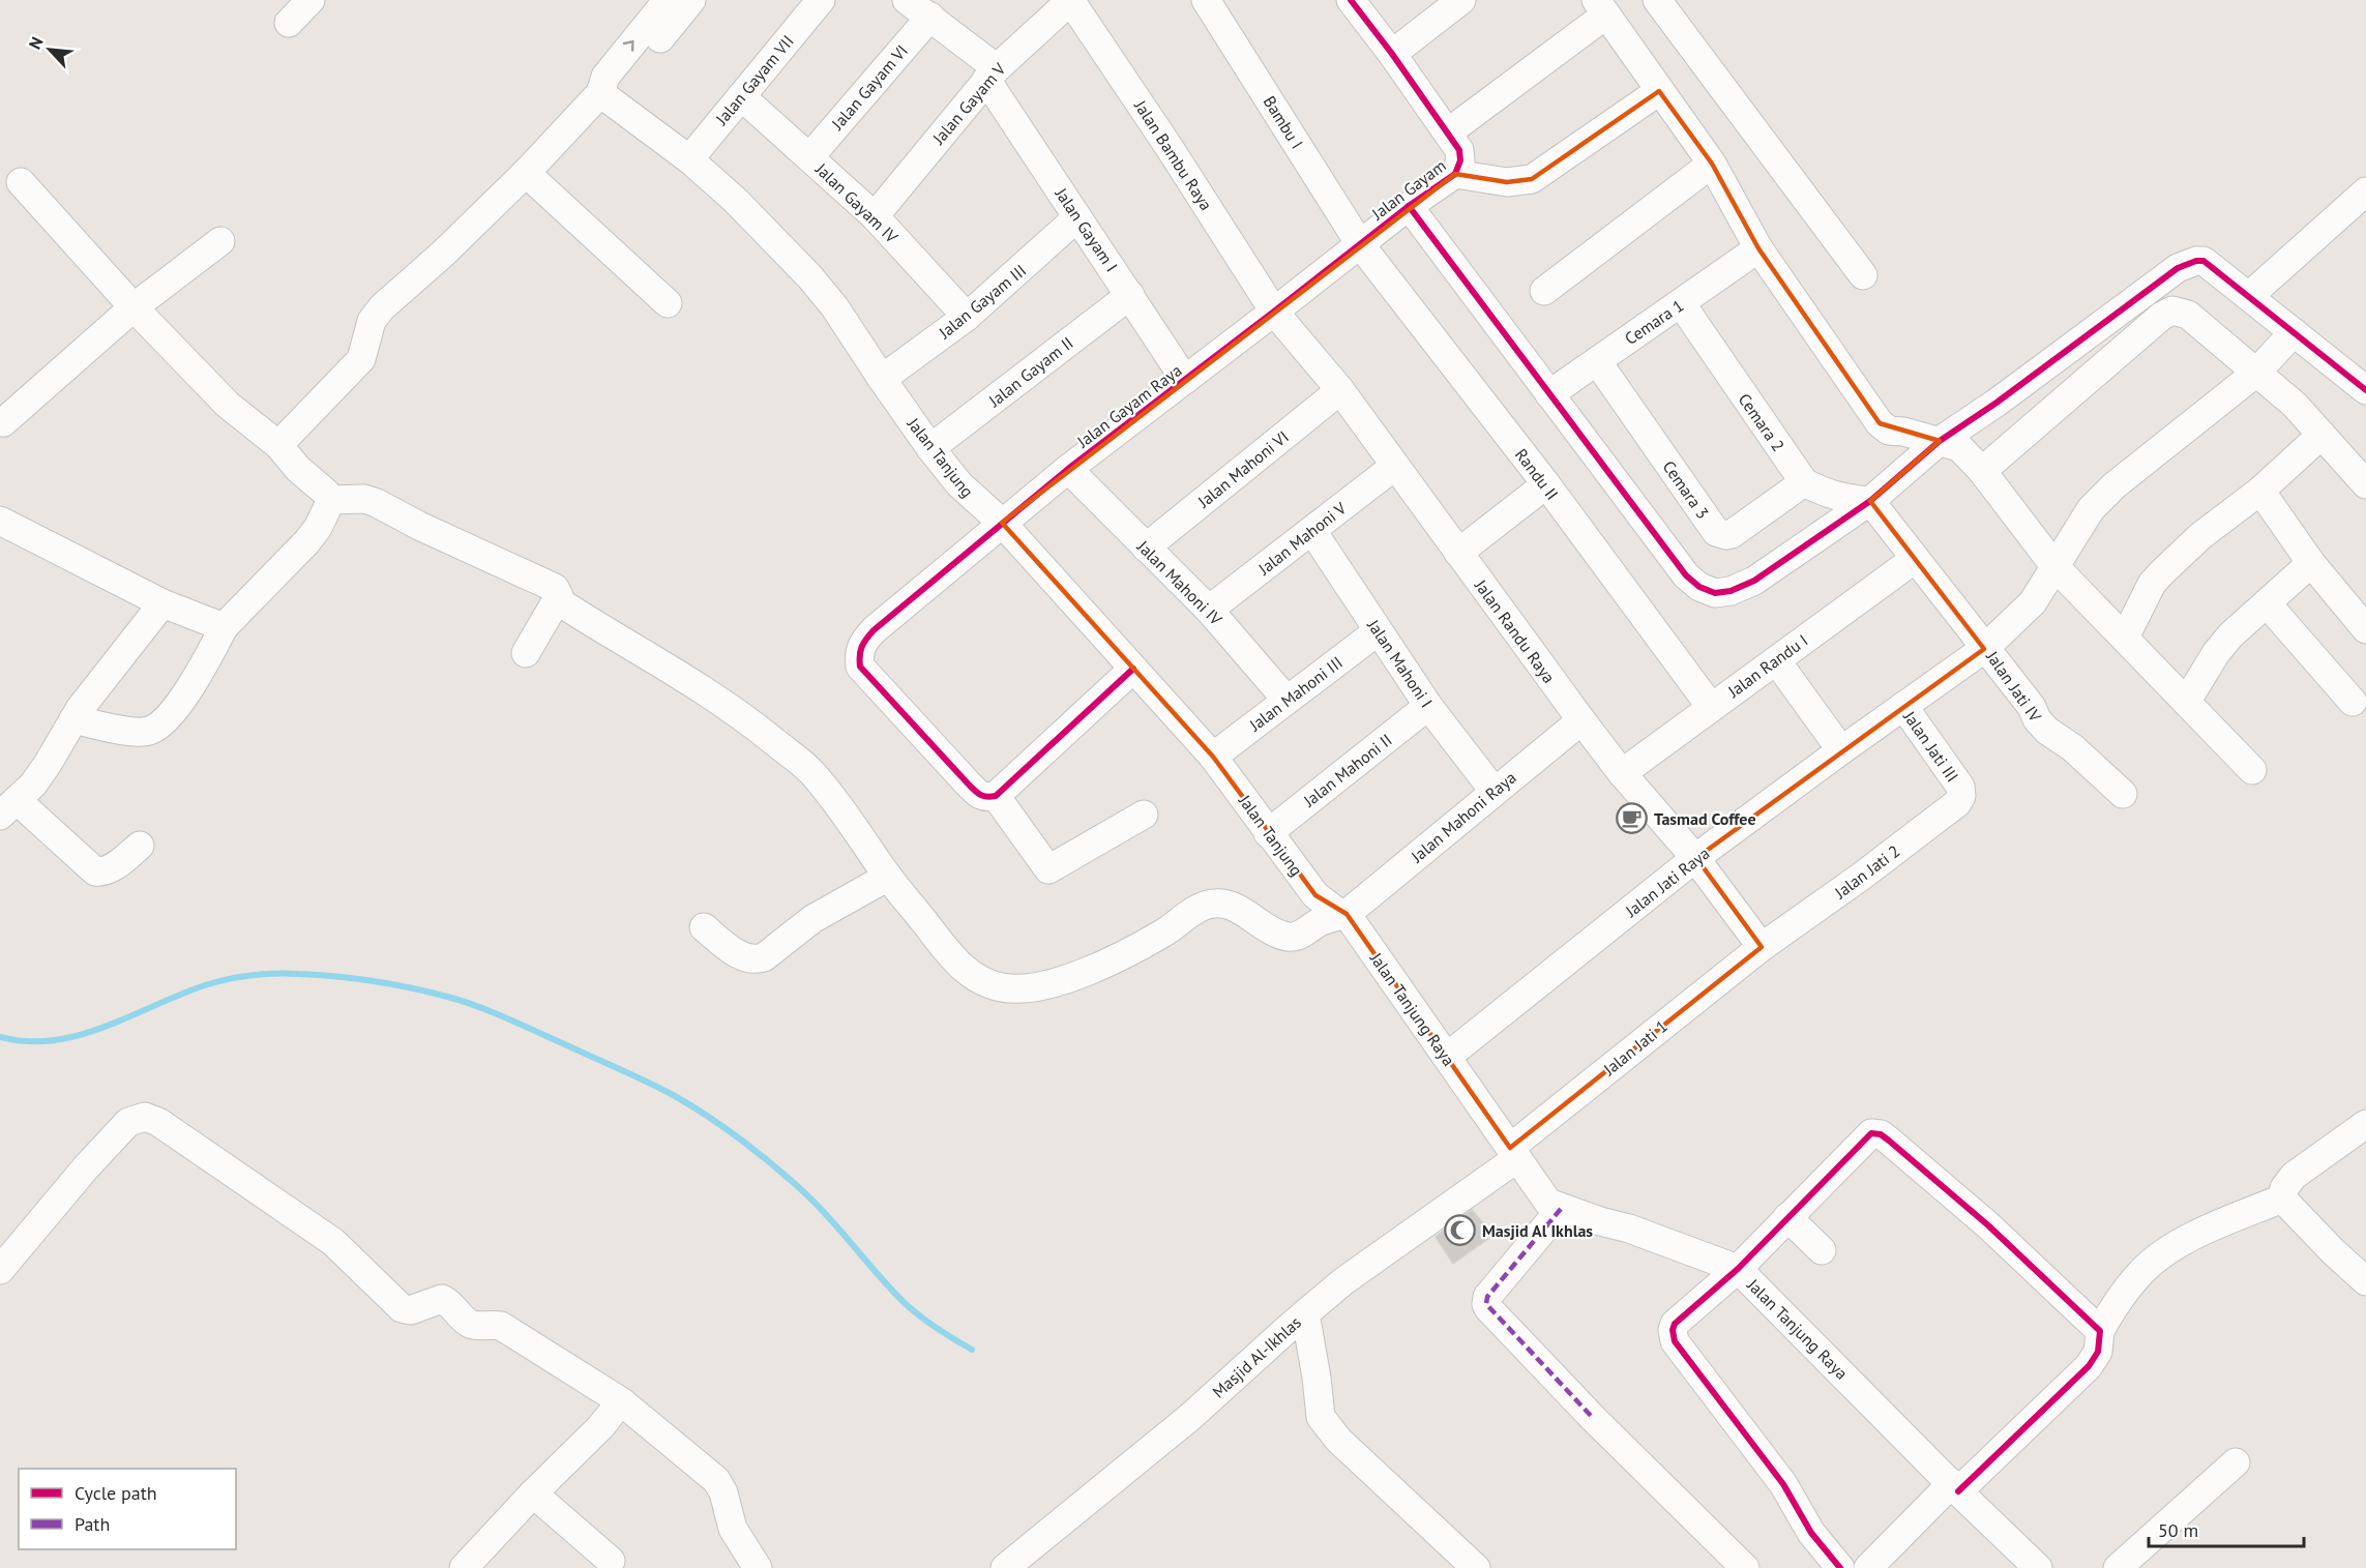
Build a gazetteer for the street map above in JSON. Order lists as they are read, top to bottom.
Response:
{
  "streets": {
    "street": [
      "Jalan Gayam VII",
      "Jalan Gayam VI",
      "Jalan Gayam V",
      "Bambu I",
      "Jalan Bambu Raya",
      "Jalan Gayam",
      "Jalan Gayam IV",
      "Jalan Gayam I",
      "Jalan Gayam III",
      "Cemara 1",
      "Jalan Gayam II",
      "Jalan Gayam Raya",
      "Cemara 2",
      "Jalan Tanjung",
      "Jalan Mahoni VI",
      "Randu II",
      "Cemara 3",
      "Jalan Mahoni V",
      "Jalan Mahoni IV",
      "Jalan Randu Raya",
      "Jalan Mahoni I",
      "Jalan Randu I",
      "Jalan Jati IV",
      "Jalan Mahoni III",
      "Jalan Jati III",
      "Jalan Mahoni II",
      "Jalan Mahoni Raya",
      "Jalan Jati 2",
      "Jalan Jati Raya",
      "Jalan Tanjung Raya",
      "Jalan Jati 1",
      "Masjid Al-Ikhlas"
    ]
  },
  "crossings": [
    ["Jalan Gayam VII", "Jalan Gayam IV"],
    ["Jalan Gayam VII", "Jalan Tanjung"],
    ["Jalan Gayam VI", "Jalan Gayam IV"],
    ["Jalan Gayam VI", "Jalan Gayam I"],
    ["Jalan Gayam V", "Jalan Bambu Raya"],
    ["Jalan Gayam V", "Jalan Gayam IV"],
    ["Jalan Gayam V", "Jalan Gayam I"],
    ["Bambu I", "Jalan Gayam"],
    ["Bambu I", "Randu II"],
    ["Jalan Bambu Raya", "Jalan Gayam"],
    ["Jalan Bambu Raya", "Jalan Gayam Raya"],
    ["Jalan Bambu Raya", "Jalan Randu Raya"],
    ["Jalan Gayam", "Jalan Gayam Raya"],
    ["Jalan Gayam", "Randu II"],
    ["Jalan Gayam", "Jalan Randu Raya"],
    ["Jalan Gayam IV", "Jalan Gayam III"],
    ["Jalan Gayam I", "Jalan Gayam III"],
    ["Jalan Gayam I", "Jalan Gayam II"],
    ["Jalan Gayam I", "Jalan Gayam Raya"],
    ["Jalan Gayam III", "Jalan Tanjung"],
    ["Cemara 1", "Cemara 2"],
    ["Cemara 1", "Cemara 3"],
    ["Jalan Gayam II", "Jalan Tanjung"],
    ["Jalan Gayam Raya", "Jalan Tanjung"],
    ["Jalan Gayam Raya", "Jalan Mahoni IV"],
    ["Jalan Gayam Raya", "Jalan Randu Raya"],
    ["Cemara 2", "Cemara 3"],
    ["Jalan Tanjung", "Jalan Mahoni III"],
    ["Jalan Tanjung", "Jalan Mahoni II"],
    ["Jalan Tanjung", "Jalan Mahoni Raya"],
    ["Jalan Tanjung", "Jalan Tanjung Raya"],
    ["Jalan Mahoni VI", "Jalan Mahoni IV"],
    ["Jalan Mahoni VI", "Jalan Randu Raya"],
    ["Randu II", "Jalan Randu I"],
    ["Jalan Mahoni V", "Jalan Mahoni IV"],
    ["Jalan Mahoni V", "Jalan Randu Raya"],
    ["Jalan Mahoni V", "Jalan Mahoni I"],
    ["Jalan Mahoni IV", "Jalan Mahoni III"],
    ["Jalan Randu Raya", "Jalan Randu I"],
    ["Jalan Randu Raya", "Jalan Mahoni Raya"],
    ["Jalan Randu Raya", "Jalan Jati 2"],
    ["Jalan Randu Raya", "Jalan Jati Raya"],
    ["Jalan Randu Raya", "Jalan Jati 1"],
    ["Jalan Mahoni I", "Jalan Mahoni III"],
    ["Jalan Mahoni I", "Jalan Mahoni II"],
    ["Jalan Mahoni I", "Jalan Mahoni Raya"],
    ["Jalan Jati IV", "Jalan Jati Raya"],
    ["Jalan Jati III", "Jalan Jati 2"],
    ["Jalan Jati III", "Jalan Jati Raya"],
    ["Jalan Mahoni Raya", "Jalan Tanjung Raya"],
    ["Jalan Jati 2", "Jalan Jati 1"],
    ["Jalan Jati Raya", "Jalan Tanjung Raya"],
    ["Jalan Tanjung Raya", "Jalan Jati 1"],
    ["Jalan Tanjung Raya", "Masjid Al-Ikhlas"],
    ["Jalan Jati 1", "Masjid Al-Ikhlas"]
  ],
  "places": {
    "cafe": ["Tasmad Coffee"],
    "mosque": ["Masjid Al Ikhlas"]
  },
  "legend": ["Cycle path", "Path"],
  "scale_bar": "50 m",
  "north": "top left"
}
